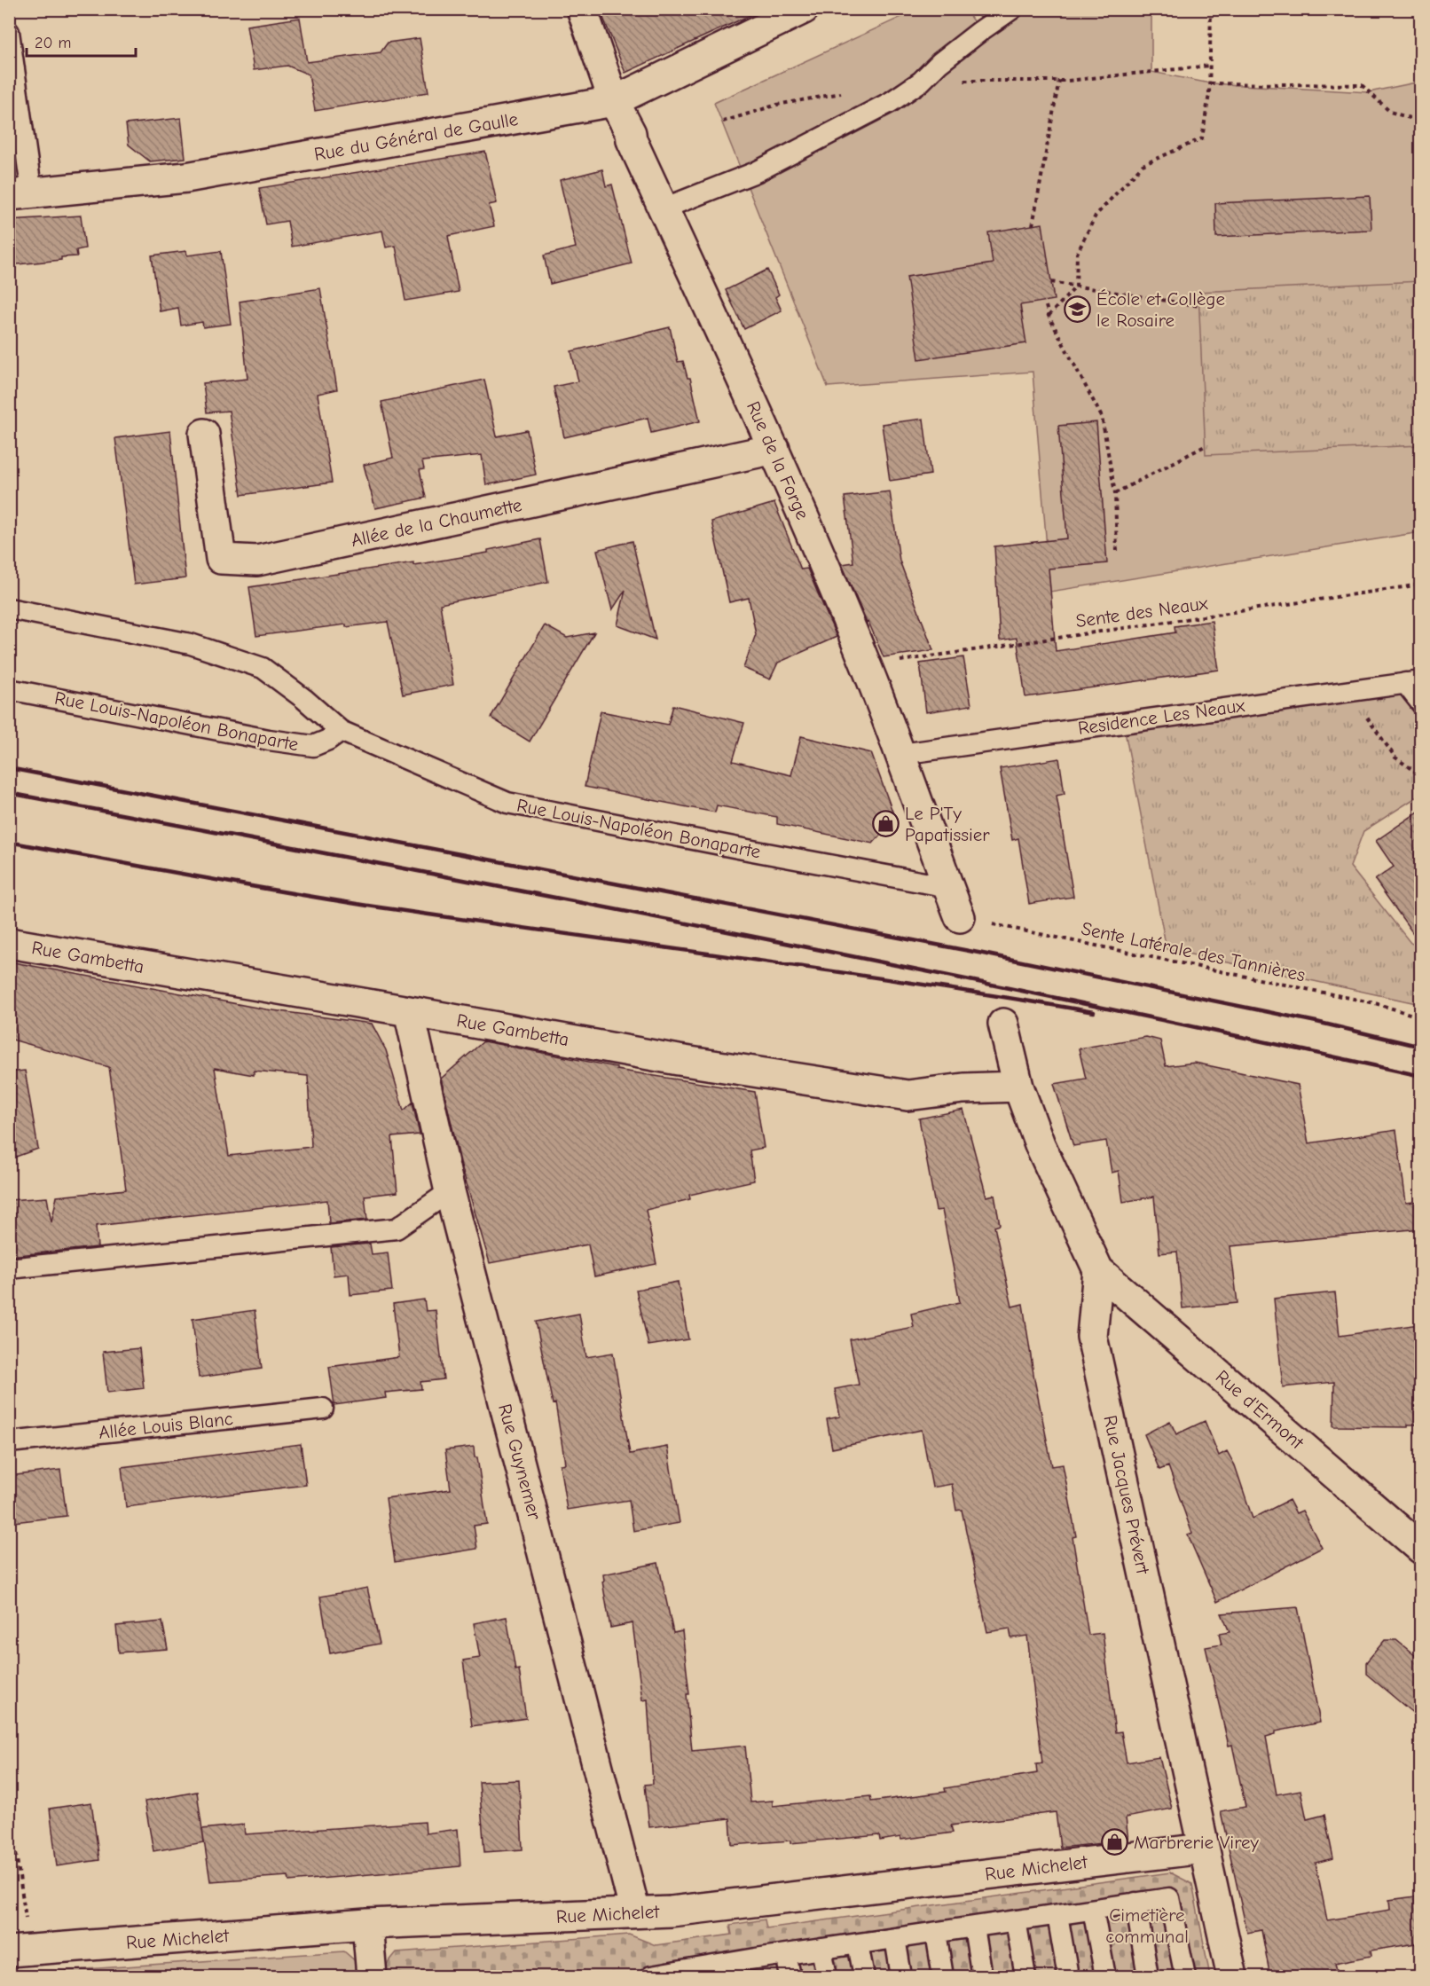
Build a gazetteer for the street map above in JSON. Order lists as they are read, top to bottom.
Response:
{
  "streets": {
    "street": [
      "Rue du Général de Gaulle",
      "Rue de la Forge",
      "Allée de la Chaumette",
      "Rue Gambetta",
      "Rue d'Ermont",
      "Rue Guynemer",
      "Rue Jacques Prévert",
      "Rue Michelet"
    ],
    "lane": ["Residence Les Neaux", "Rue Louis-Napoléon Bonaparte", "Allée Louis Blanc"],
    "path": ["Sente des Neaux", "Sente Latérale des Tannières"]
  },
  "crossings": [
    ["Rue du Général de Gaulle", "Rue de la Forge"],
    ["Rue de la Forge", "Allée de la Chaumette"],
    ["Rue de la Forge", "Sente des Neaux"],
    ["Rue de la Forge", "Residence Les Neaux"],
    ["Rue de la Forge", "Rue Louis-Napoléon Bonaparte"],
    ["Rue de la Forge", "Sente Latérale des Tannières"],
    ["Rue Gambetta", "Rue Guynemer"],
    ["Rue d'Ermont", "Rue Jacques Prévert"],
    ["Rue Guynemer", "Rue Michelet"],
    ["Rue Jacques Prévert", "Rue Michelet"]
  ],
  "parks": ["Cimetière communal"],
  "places": {
    "school or university": ["École et Collège le Rosaire"],
    "shop": ["Le P'Ty Papatissier", "Marbrerie Virey"]
  },
  "scale_bar": "20 m"
}
